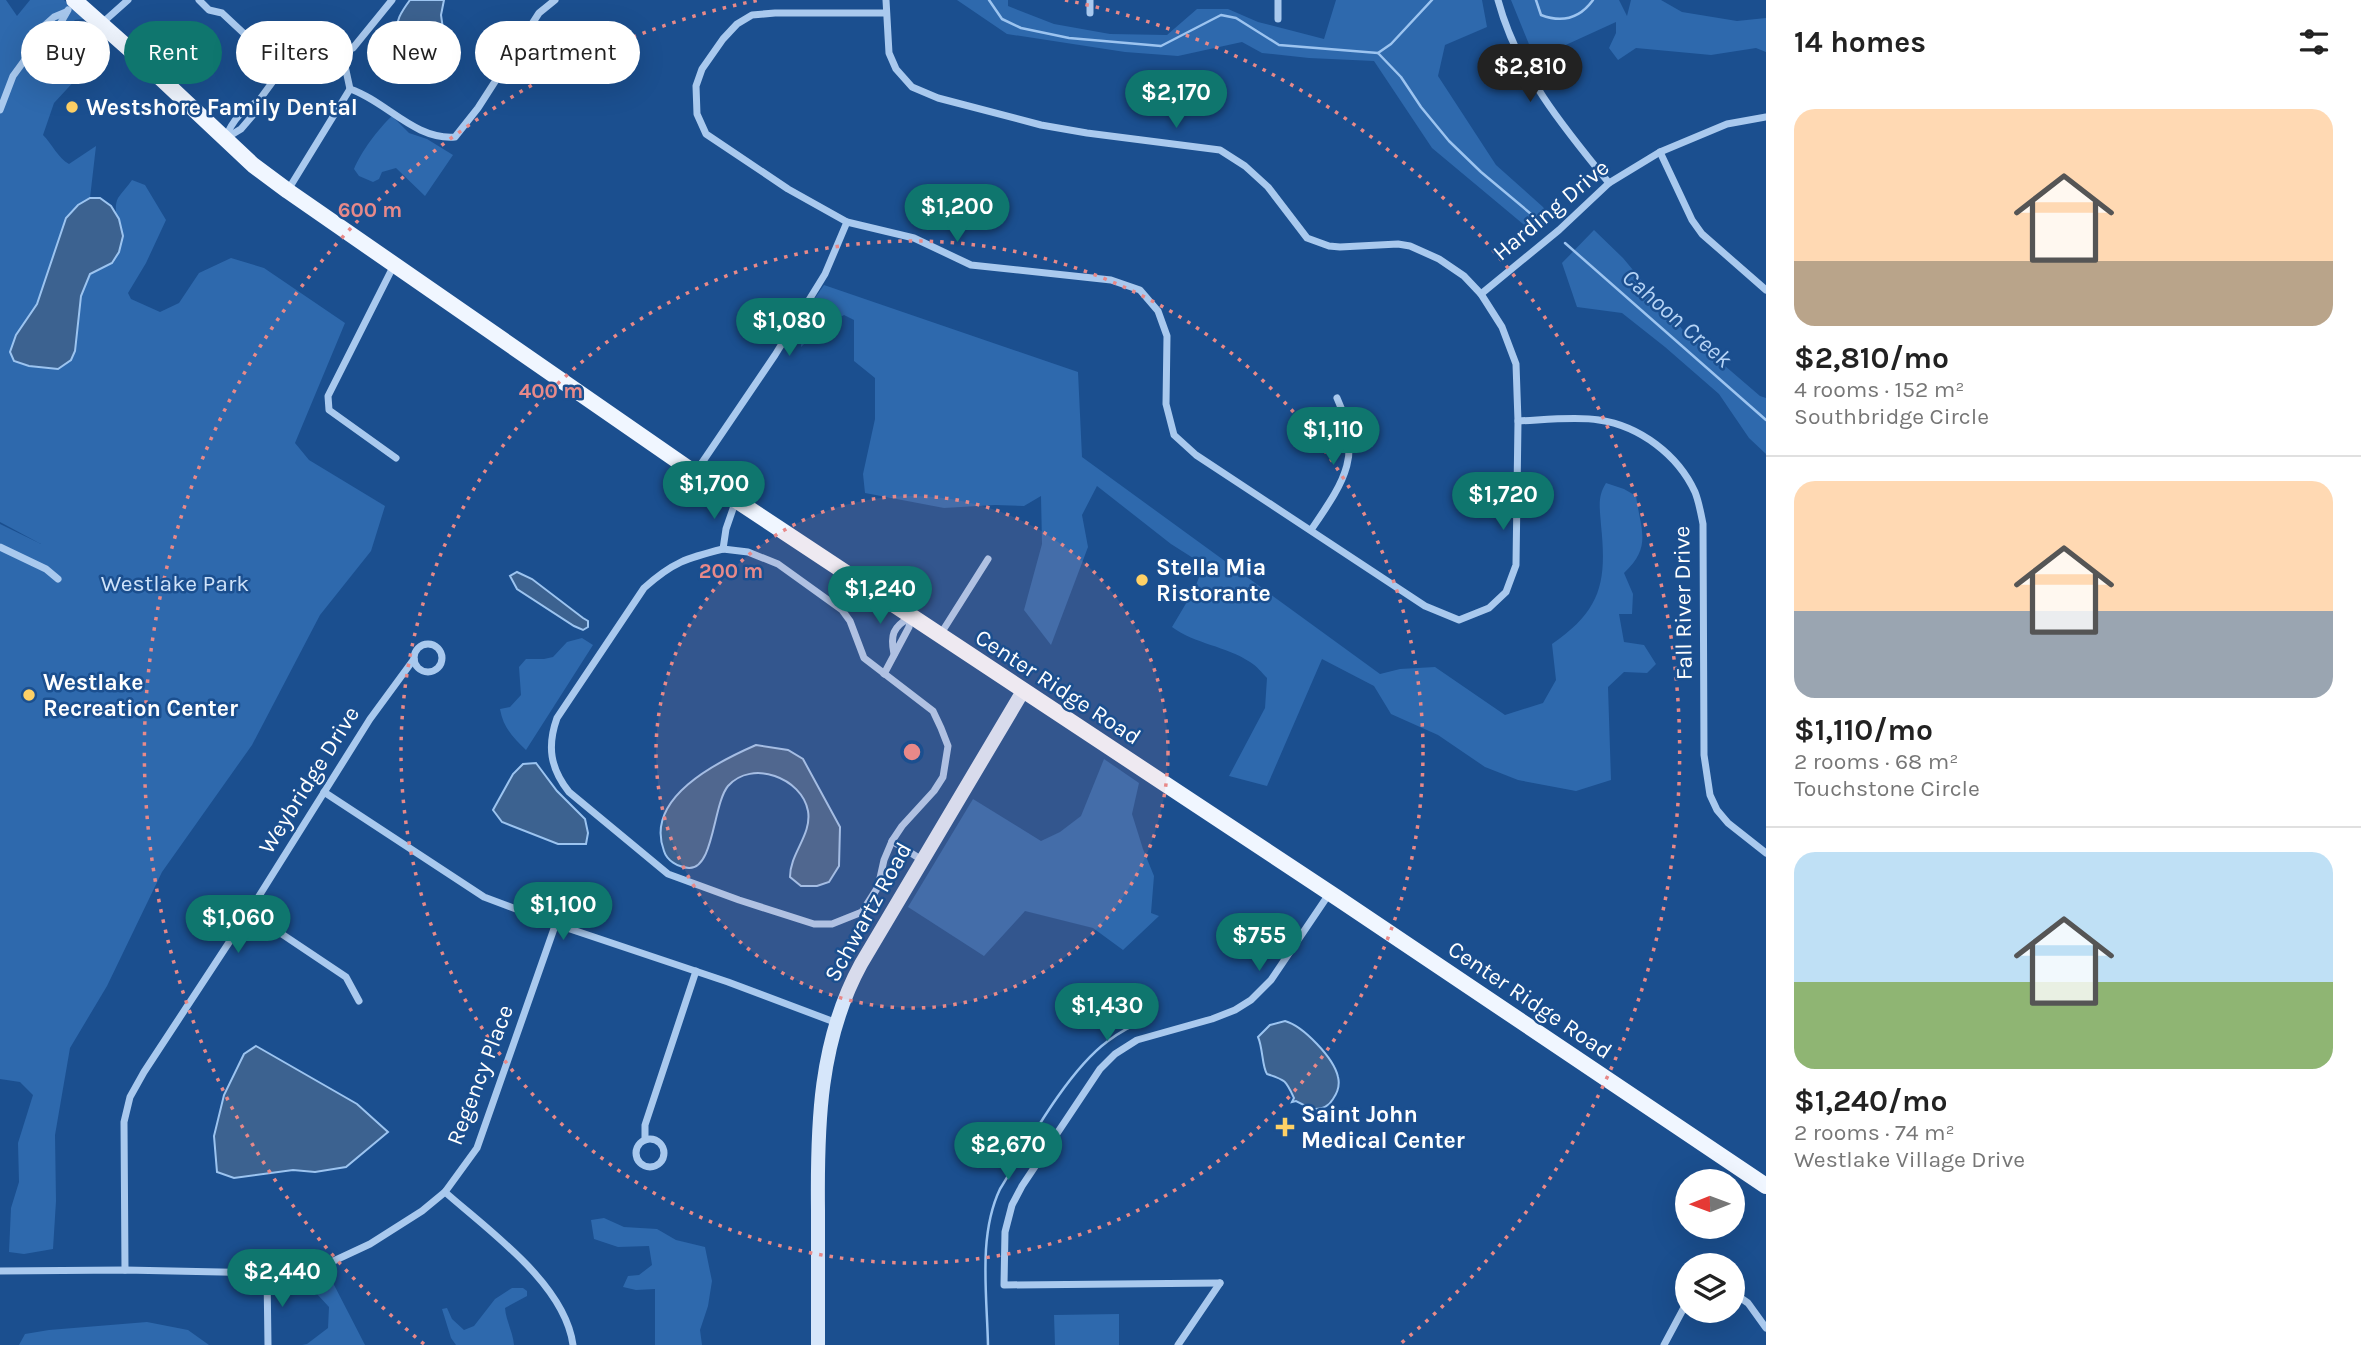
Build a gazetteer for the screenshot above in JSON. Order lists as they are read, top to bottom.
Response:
{
  "streets": {
    "main road": ["Center Ridge Road"],
    "street": [
      "Harding Drive",
      "Fall River Drive",
      "Weybridge Drive",
      "Schwartz Road",
      "Regency Place"
    ]
  },
  "crossings": [
    ["Center Ridge Road", "Schwartz Road"],
    ["Weybridge Drive", "Regency Place"]
  ],
  "water": ["Cahoon Creek"],
  "parks": ["Westlake Park"],
  "places": {
    "other": ["Westshore Family Dental", "Stella Mia Ristorante", "Westlake Recreation Center"],
    "health": ["Saint John Medical Center"]
  },
  "north": "left",
  "page": {
    "heading": "14 homes",
    "chip": [
      "Buy",
      "Rent",
      "Filters",
      "New",
      "Apartment"
    ],
    "price": [
      "$2,810",
      "$2,170",
      "$1,200",
      "$1,080",
      "$1,110",
      "$1,700",
      "$1,720",
      "$1,240",
      "$1,100",
      "$1,060",
      "$755",
      "$1,430",
      "$2,670",
      "$2,440"
    ],
    "list": [
      {
        "name": "$2,810/mo",
        "note": "4 rooms · 152 m² · Southbridge Circle"
      },
      {
        "name": "$1,110/mo",
        "note": "2 rooms · 68 m² · Touchstone Circle"
      },
      {
        "name": "$1,240/mo",
        "note": "2 rooms · 74 m² · Westlake Village Drive"
      }
    ]
  },
  "rings": ["600 m", "400 m", "200 m"]
}
